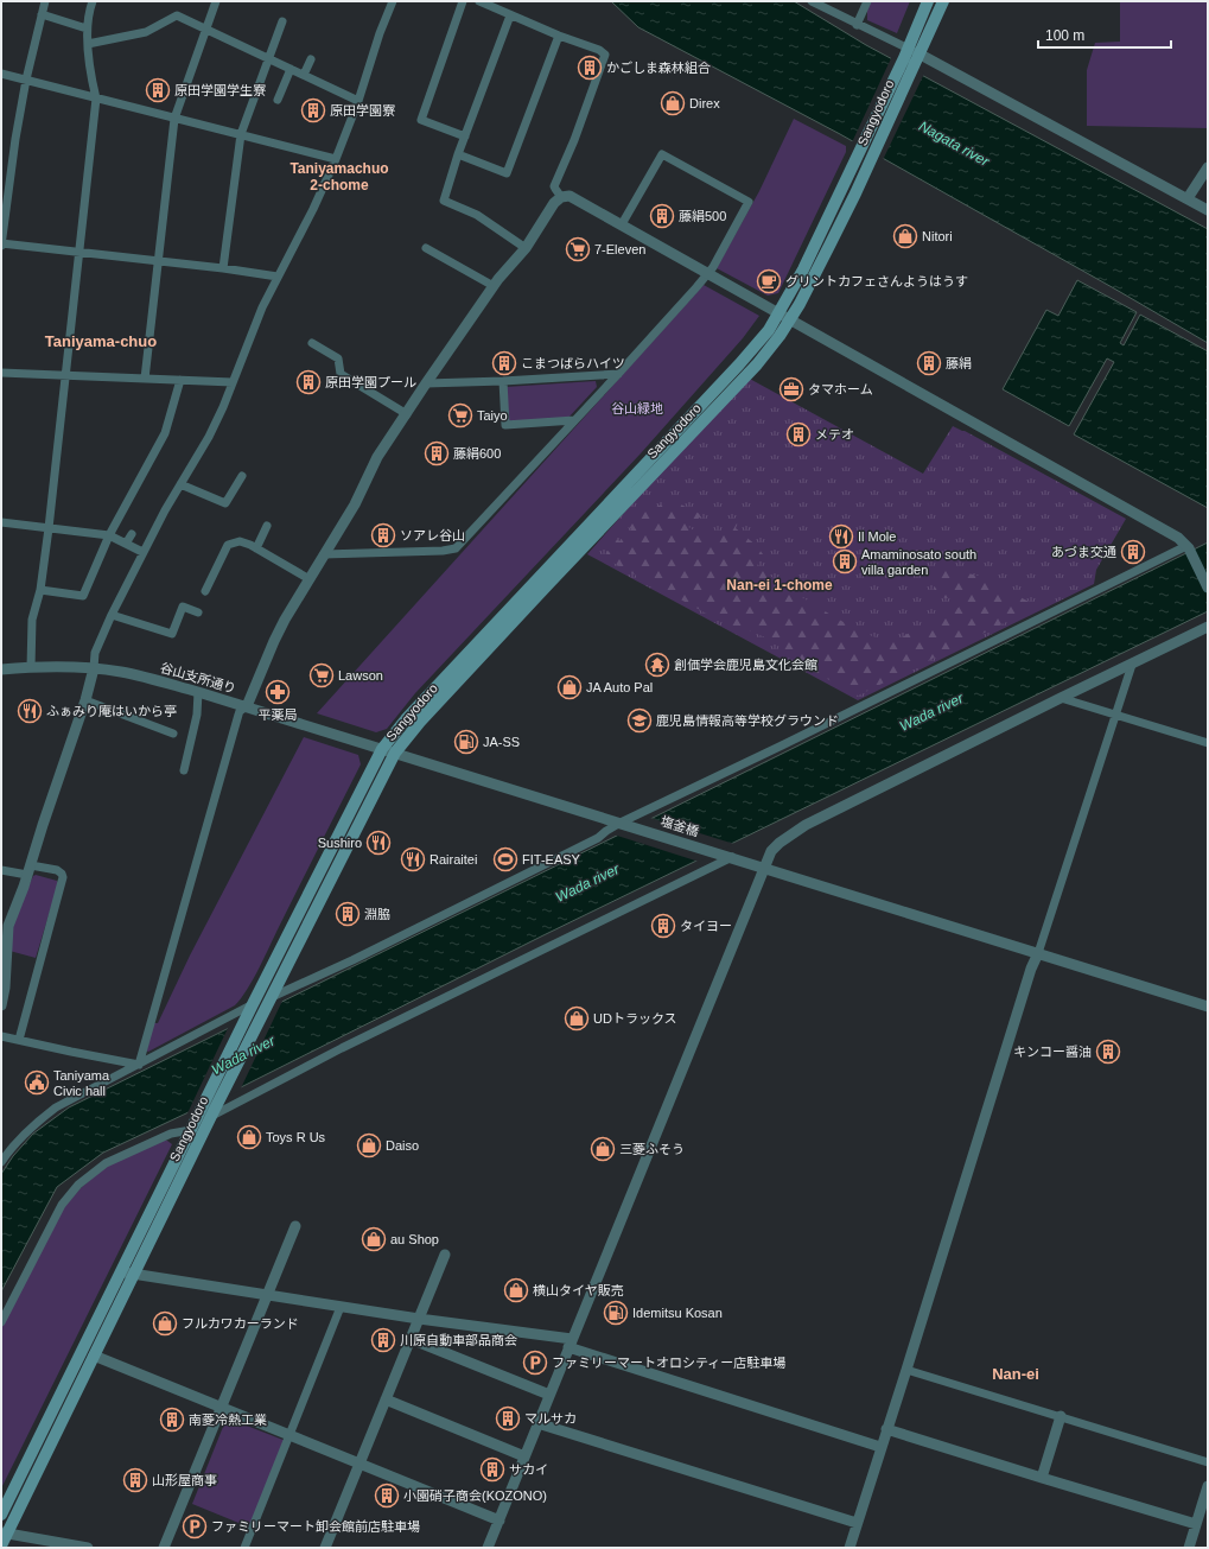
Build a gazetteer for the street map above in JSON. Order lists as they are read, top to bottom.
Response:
{
  "streets": {
    "main road": ["Sangyodoro"],
    "street": ["谷山支所通り", "塩釜橋"]
  },
  "crossings": [
    ["Sangyodoro", "谷山支所通り"],
    ["Sangyodoro", "塩釜橋"],
    ["谷山支所通り", "塩釜橋"]
  ],
  "districts": [
    "Taniyamachuo 2-chome",
    "Taniyama-chuo",
    "Nan-ei 1-chome",
    "Nan-ei"
  ],
  "water": ["Nagata river", "Wada river"],
  "parks": ["谷山緑地"],
  "places": {
    "building": [
      "かごしま森林組合",
      "原田学園学生寮",
      "原田学園寮",
      "藤絹500",
      "こまつばらハイツ",
      "藤絹",
      "原田学園プール",
      "メテオ",
      "藤絹600",
      "ソアレ谷山",
      "あづま交通",
      "Amaminosato south villa garden",
      "淵脇",
      "タイヨー",
      "キンコー醤油",
      "川原自動車部品商会",
      "マルサカ",
      "南菱冷熱工業",
      "サカイ",
      "山形屋商事",
      "小園硝子商会(KOZONO)"
    ],
    "shop": [
      "Direx",
      "Nitori",
      "JA Auto Pal",
      "UDトラックス",
      "Toys R Us",
      "Daiso",
      "三菱ふそう",
      "au Shop",
      "横山タイヤ販売",
      "フルカワカーランド"
    ],
    "supermarket": ["7-Eleven", "Taiyo", "Lawson"],
    "cafe": ["グリントカフェさんようはうす"],
    "office": ["タマホーム"],
    "restaurant": [
      "Il Mole",
      "ふぁみり庵はいから亭",
      "Sushiro",
      "Rairaitei"
    ],
    "temple": ["創価学会鹿児島文化会館"],
    "pharmacy": ["平薬局"],
    "school or university": ["鹿児島情報高等学校グラウンド"],
    "fuel station": ["JA-SS", "Idemitsu Kosan"],
    "sports": ["FIT-EASY"],
    "public building": ["Taniyama Civic hall"],
    "parking": ["ファミリーマートオロシティー店駐車場", "ファミリーマート卸会館前店駐車場"]
  },
  "scale_bar": "100 m"
}
